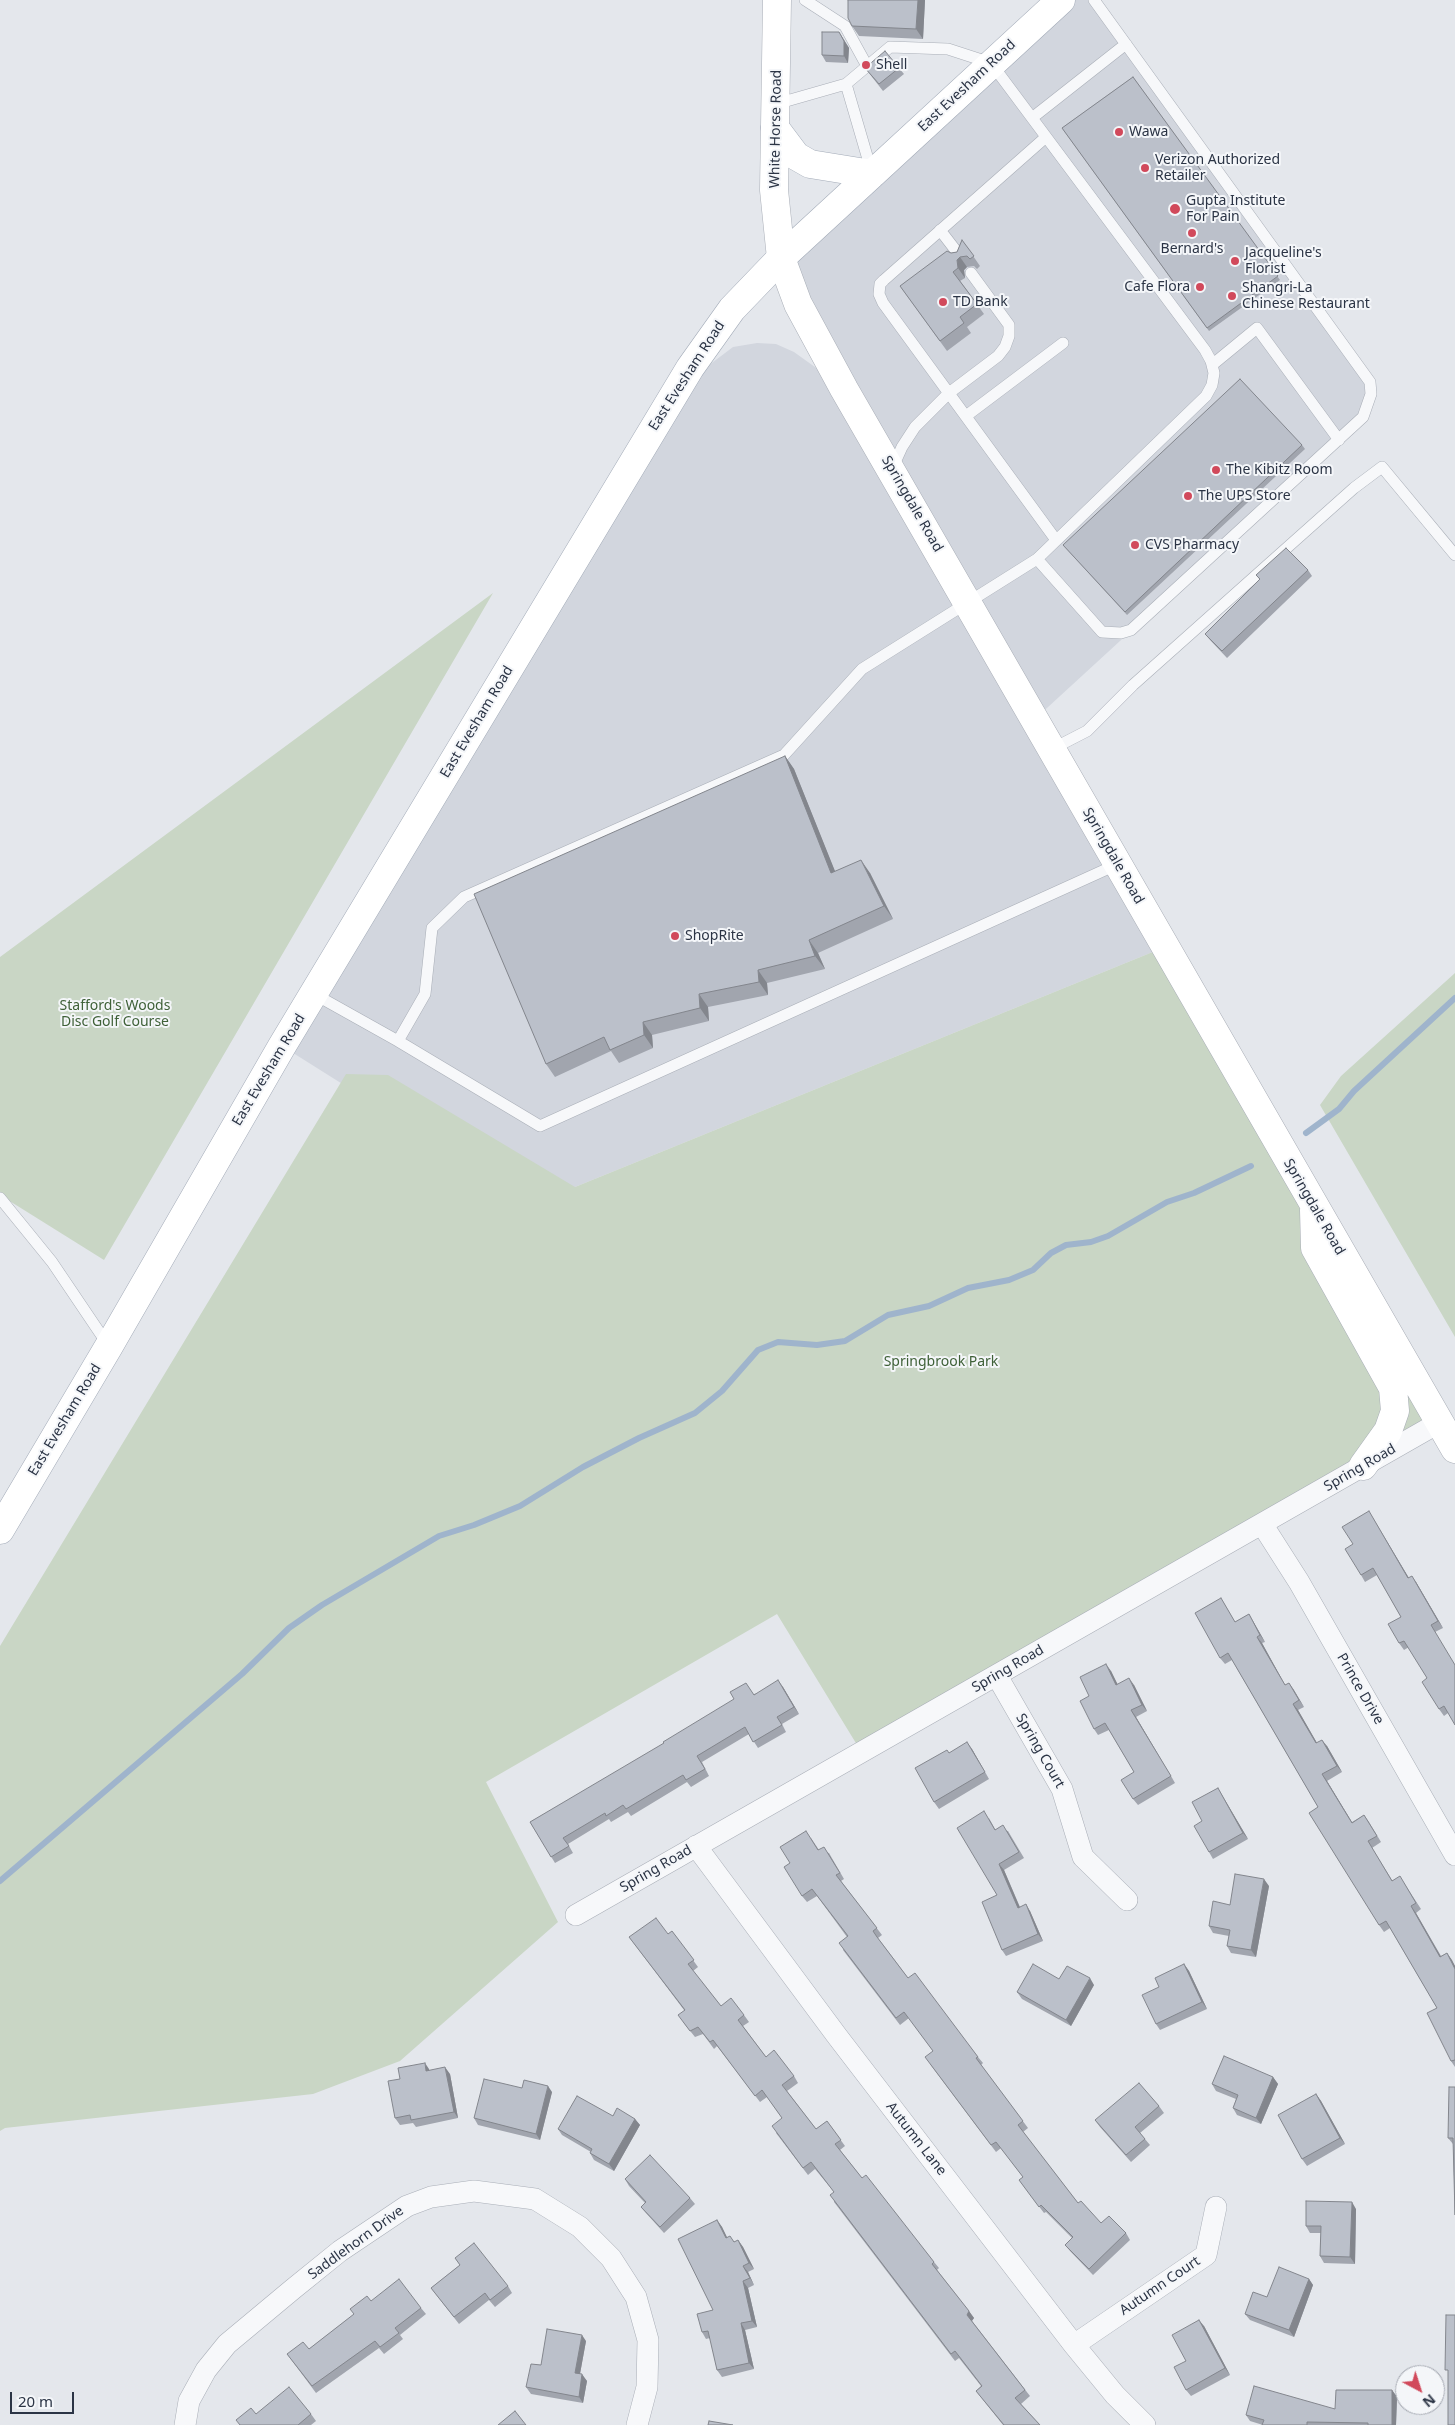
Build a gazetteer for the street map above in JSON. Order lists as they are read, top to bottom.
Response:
{
  "streets": {
    "main road": ["East Evesham Road", "White Horse Road", "Springdale Road"],
    "street": [
      "Spring Road",
      "Prince Drive",
      "Spring Court",
      "Autumn Lane",
      "Saddlehorn Drive",
      "Autumn Court"
    ]
  },
  "crossings": [
    ["East Evesham Road", "White Horse Road"],
    ["East Evesham Road", "Springdale Road"],
    ["White Horse Road", "Springdale Road"],
    ["Springdale Road", "Spring Road"],
    ["Spring Road", "Prince Drive"],
    ["Spring Road", "Spring Court"],
    ["Spring Road", "Autumn Lane"],
    ["Autumn Lane", "Autumn Court"]
  ],
  "parks": ["Stafford's Woods Disc Golf Course", "Springbrook Park"],
  "places": [
    "Shell",
    "Wawa",
    "Verizon Authorized Retailer",
    "Gupta Institute For Pain",
    "Bernard's",
    "Jacqueline's Florist",
    "Cafe Flora",
    "Shangri-La Chinese Restaurant",
    "TD Bank",
    "The Kibitz Room",
    "The UPS Store",
    "CVS Pharmacy",
    "ShopRite"
  ],
  "scale_bar": "20 m",
  "north": "bottom right"
}
